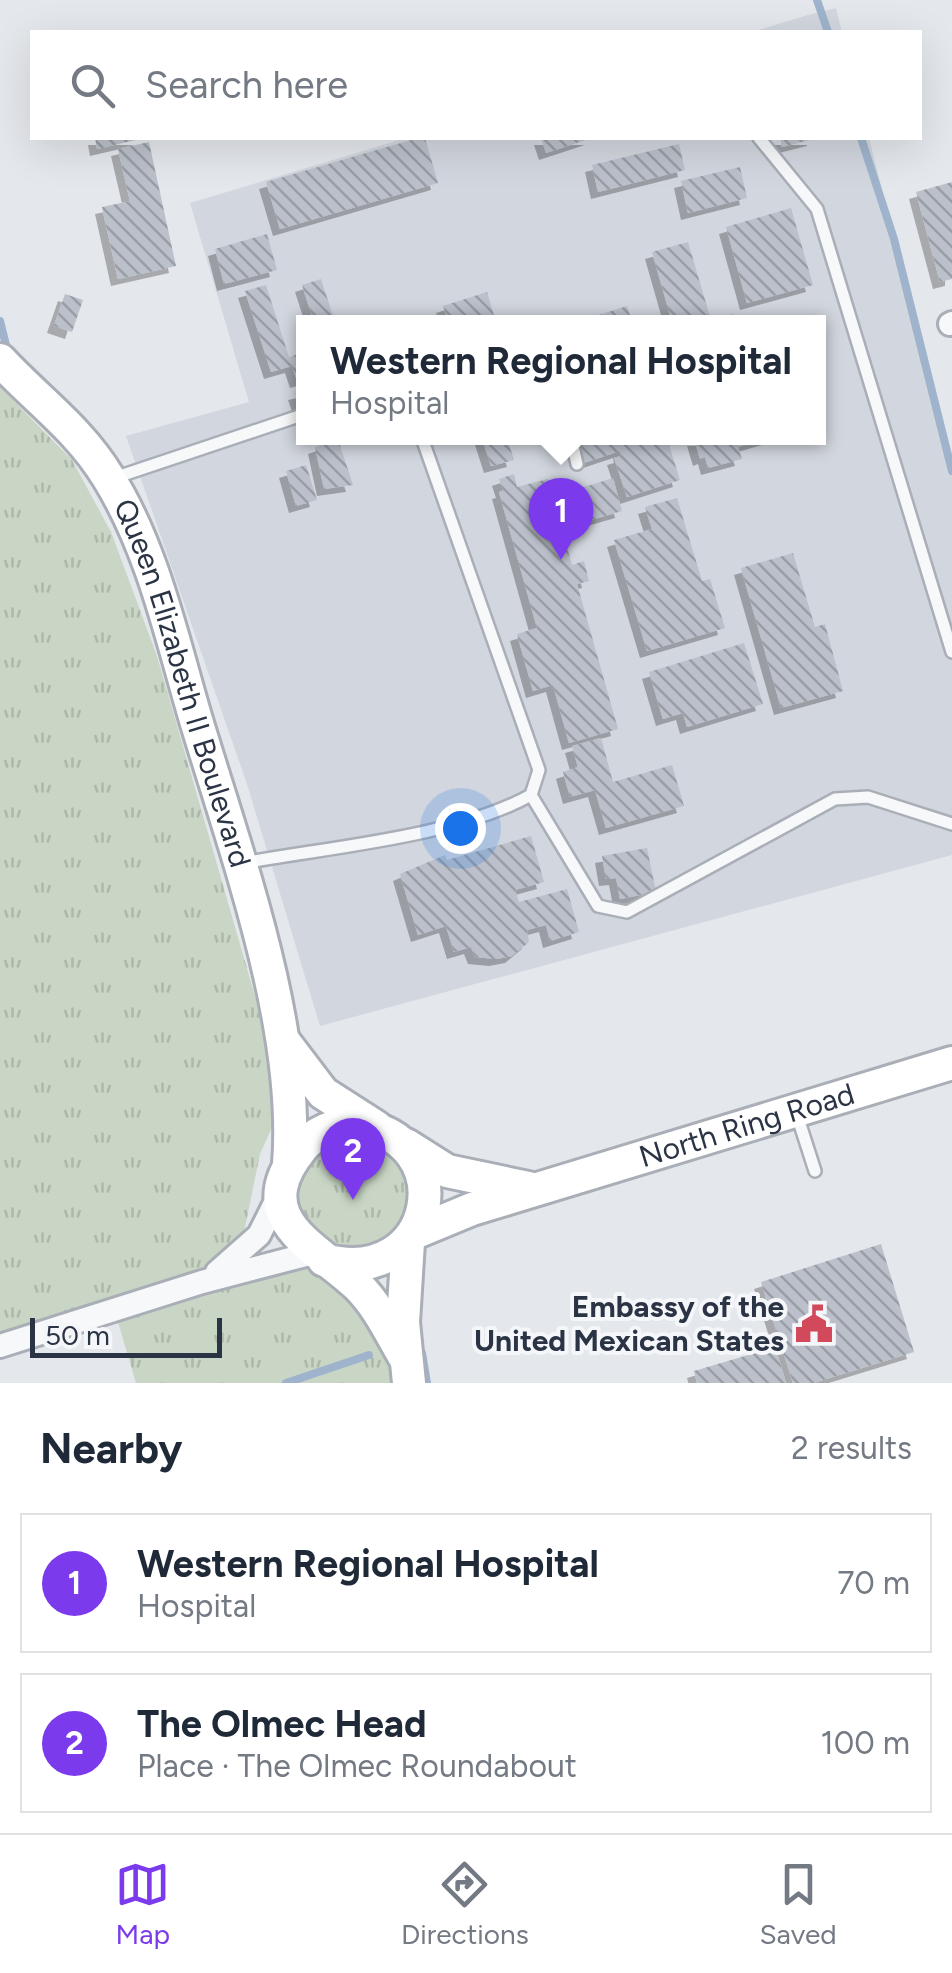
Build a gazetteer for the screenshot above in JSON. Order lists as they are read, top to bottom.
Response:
{
  "streets": {
    "main road": ["Queen Elizabeth II Boulevard", "North Ring Road"]
  },
  "crossings": [
    ["Queen Elizabeth II Boulevard", "North Ring Road"]
  ],
  "places": {
    "public building": ["Embassy of the United Mexican States"]
  },
  "scale_bar": "50 m",
  "page": {
    "search": "Search here",
    "popup": ["Western Regional Hospital", "Hospital"],
    "pins": ["1", "2"],
    "scale": "50 m",
    "heading": ["Nearby", "2 results"],
    "list": [
      {
        "mark": "1",
        "name": "Western Regional Hospital",
        "note": "Hospital",
        "value": "70 m"
      },
      {
        "mark": "2",
        "name": "The Olmec Head",
        "note": "Place · The Olmec Roundabout",
        "value": "100 m"
      }
    ],
    "nav": ["Map", "Directions", "Saved"]
  }
}
